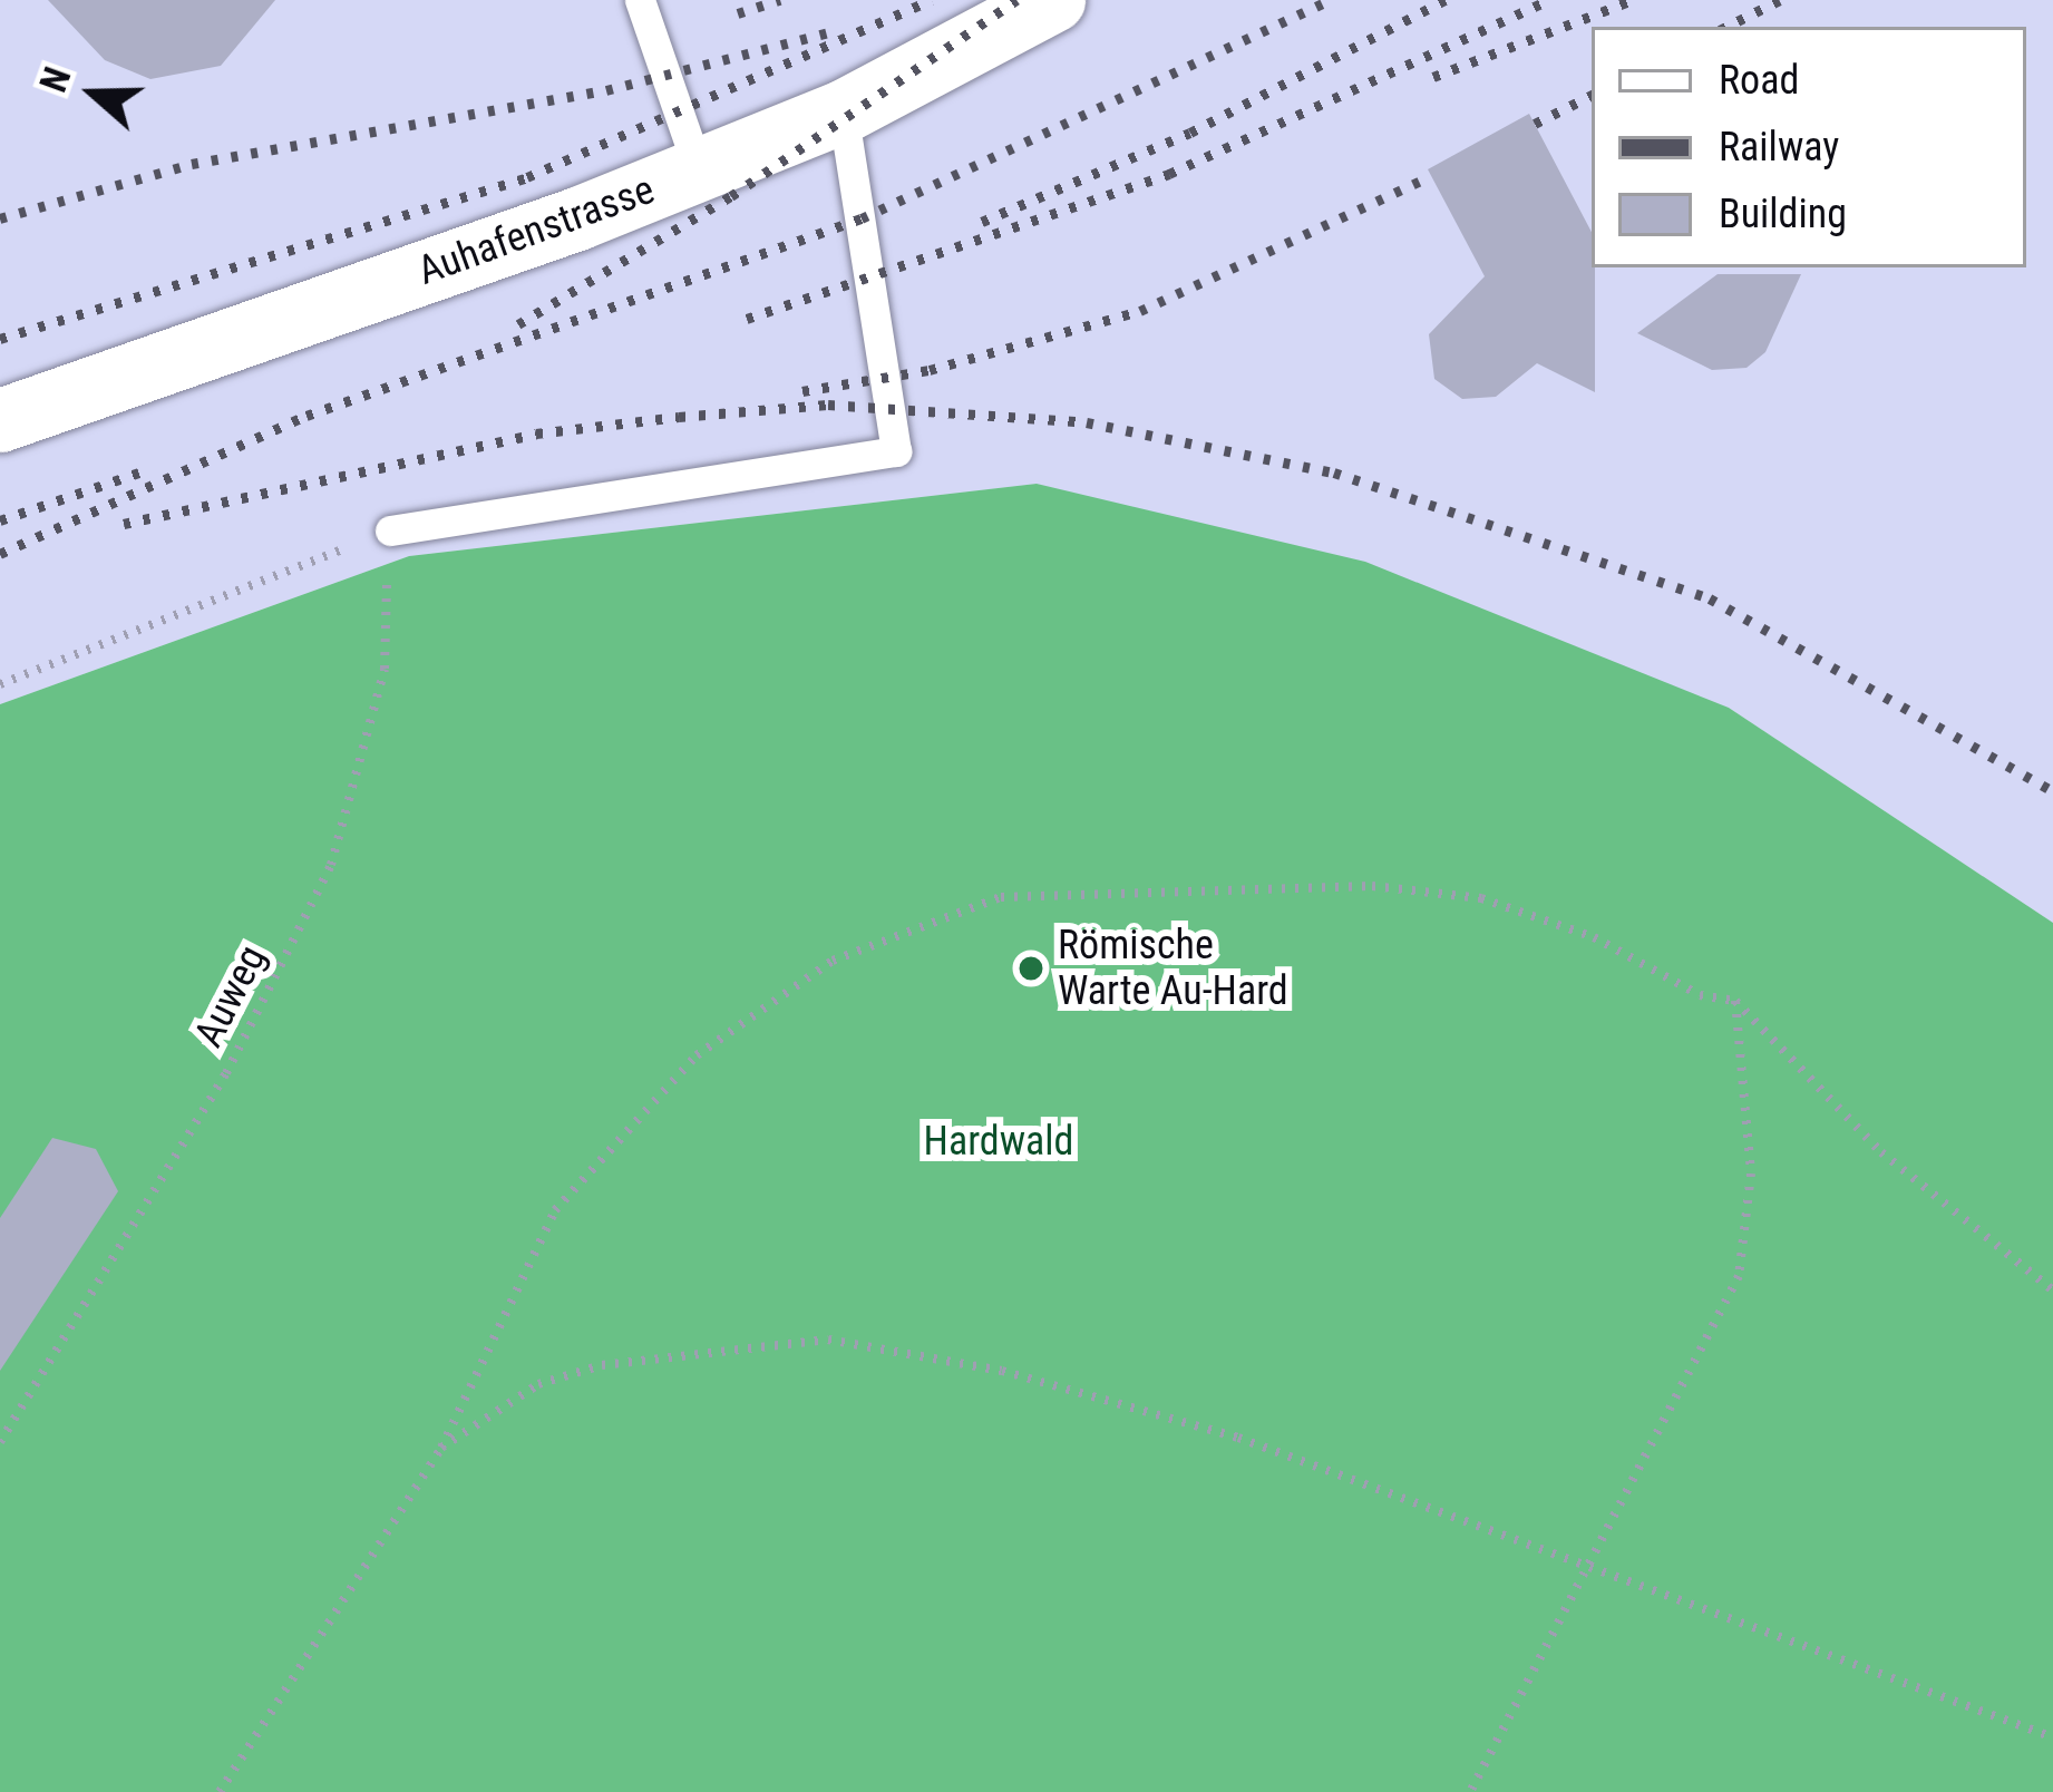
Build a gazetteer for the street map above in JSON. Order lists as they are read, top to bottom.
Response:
{
  "streets": {
    "street": ["Auhafenstrasse"],
    "path": ["Auweg"]
  },
  "parks": ["Hardwald"],
  "places": ["Römische Warte Au-Hard"],
  "legend": ["Road", "Railway", "Building"],
  "north": "left"
}
